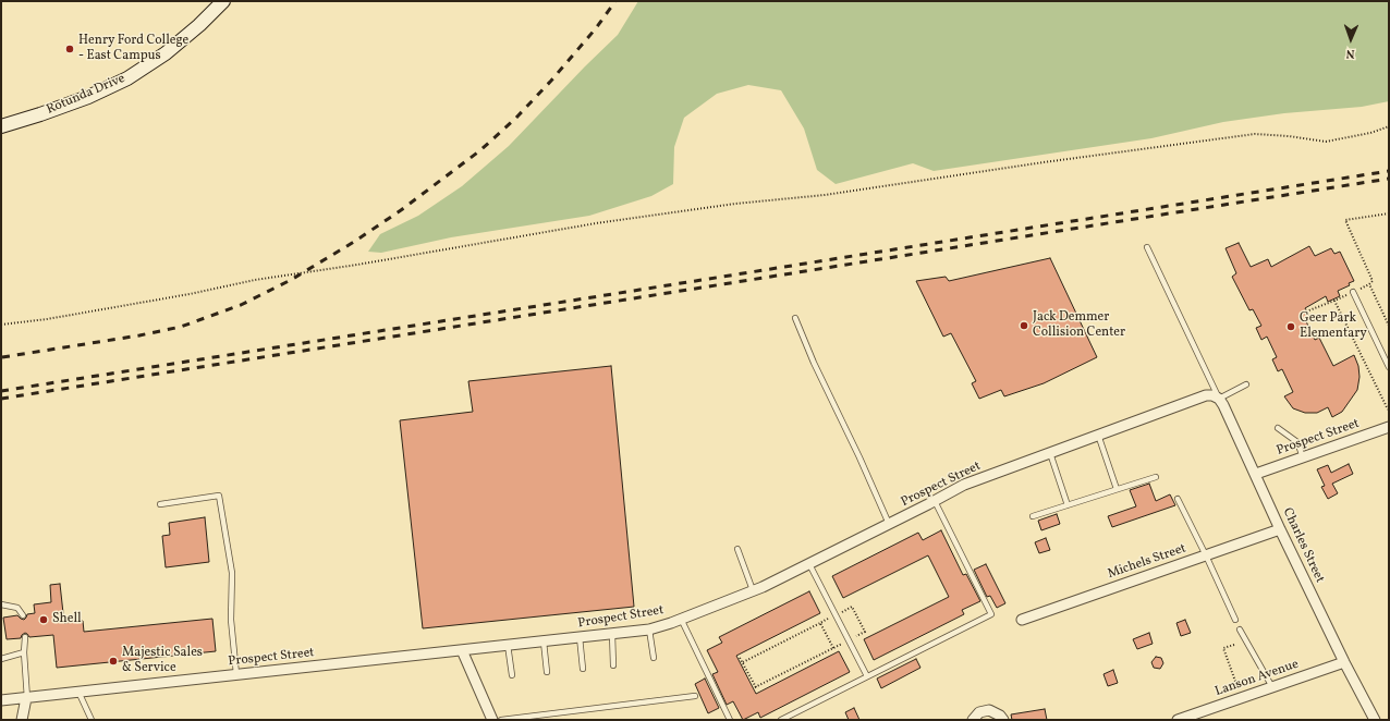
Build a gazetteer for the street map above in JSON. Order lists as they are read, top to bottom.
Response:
{
  "streets": {
    "main road": ["Rotunda Drive"],
    "street": [
      "Prospect Street",
      "Charles Street",
      "Michels Street",
      "Lanson Avenue"
    ]
  },
  "crossings": [
    ["Prospect Street", "Charles Street"],
    ["Charles Street", "Michels Street"],
    ["Charles Street", "Lanson Avenue"]
  ],
  "places": [
    "Henry Ford College - East Campus",
    "Jack Demmer Collision Center",
    "Geer Park Elementary",
    "Shell",
    "Majestic Sales & Service"
  ],
  "north": "bottom"
}
